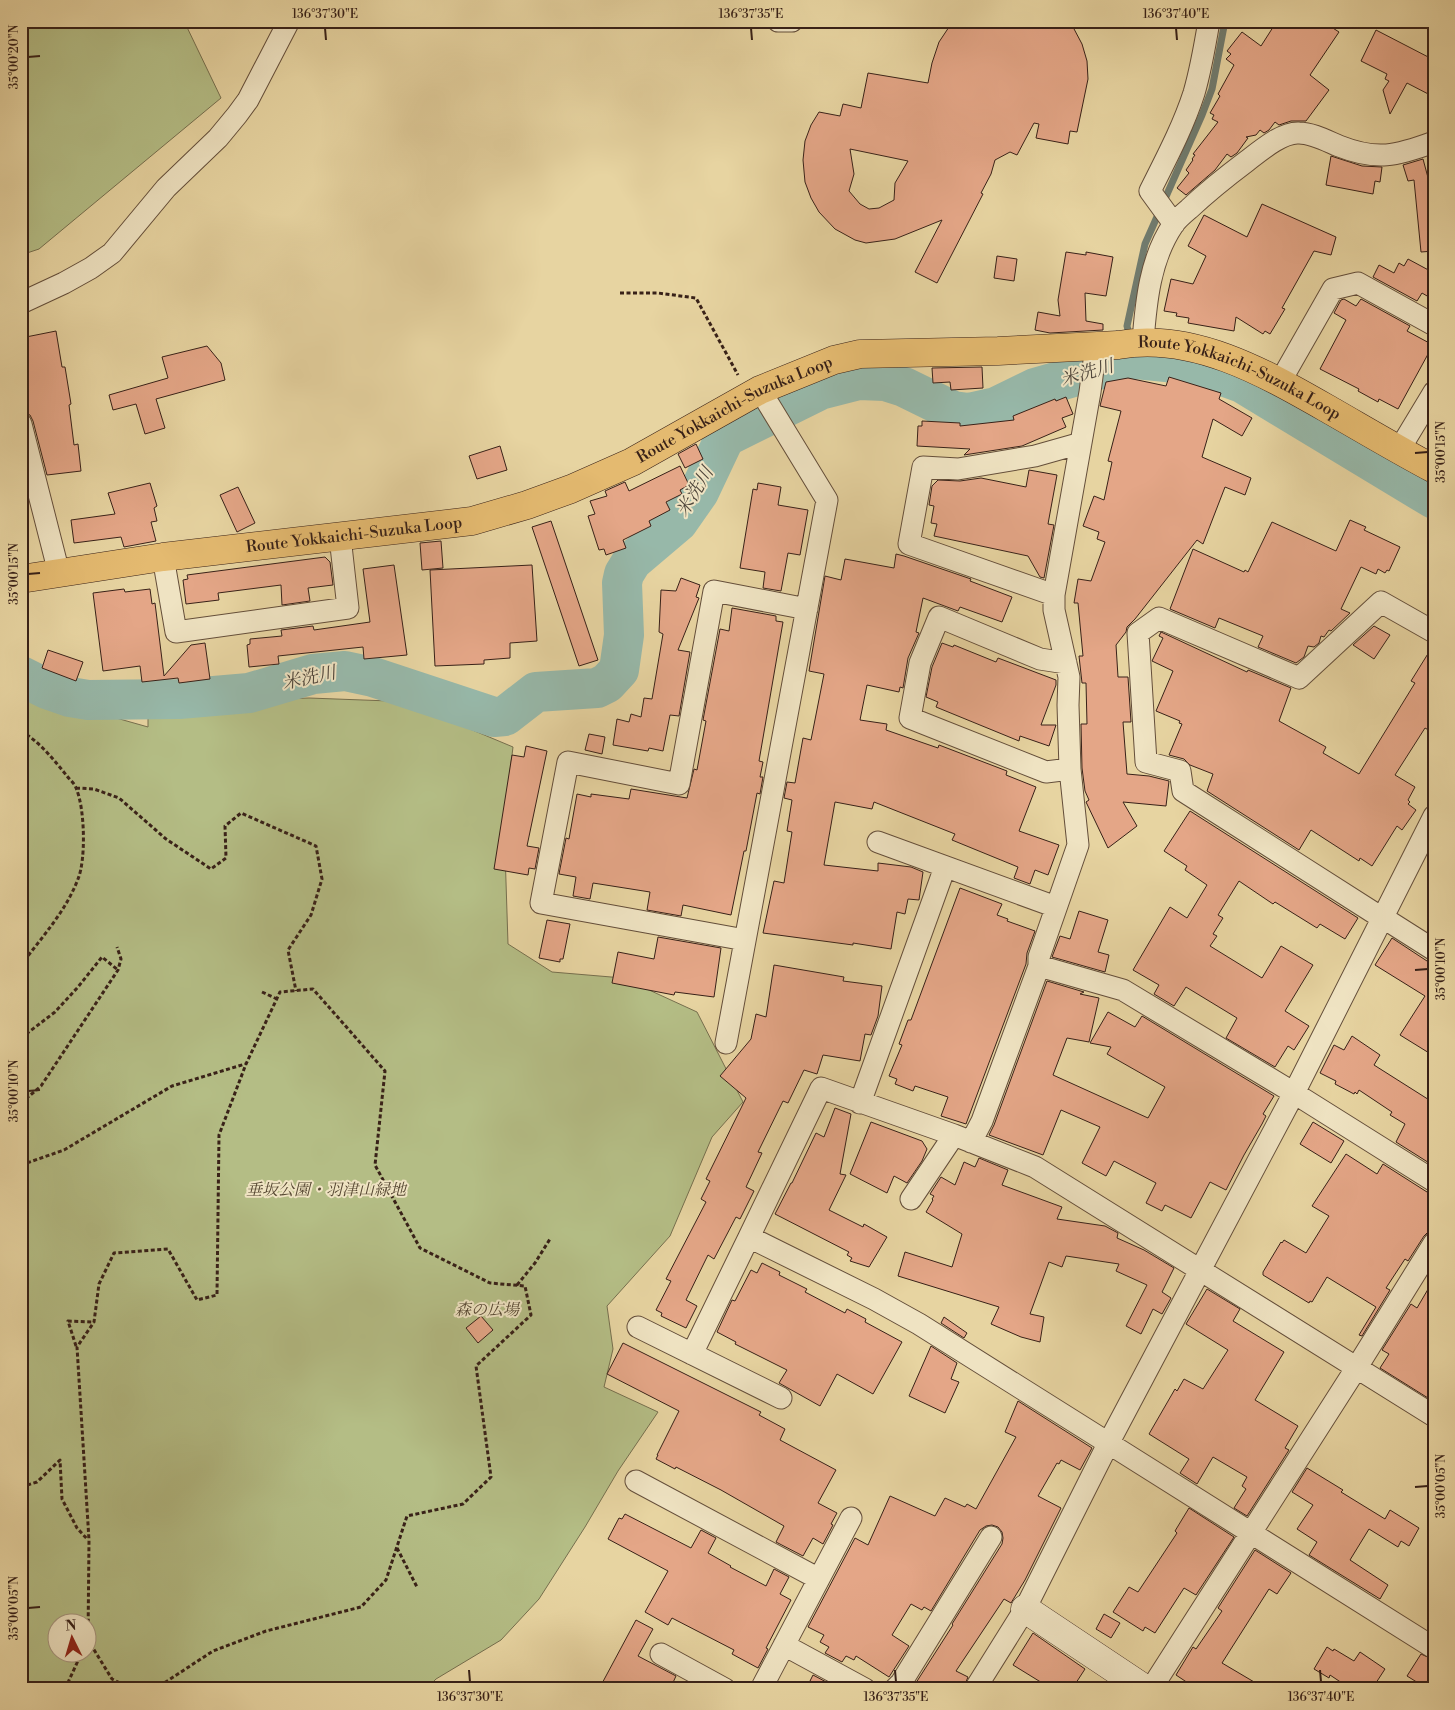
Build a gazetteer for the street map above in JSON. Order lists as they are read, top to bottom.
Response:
{
  "streets": {
    "main road": ["Route Yokkaichi-Suzuka Loop"]
  },
  "water": ["米洗川"],
  "parks": ["垂坂公園・羽津山緑地", "森の広場"],
  "north": "top",
  "coordinates": [
    "136°37'30\"E",
    "136°37'35\"E",
    "136°37'40\"E",
    "35°00'20\"N",
    "35°00'15\"N",
    "35°00'10\"N",
    "35°00'05\"N"
  ]
}
